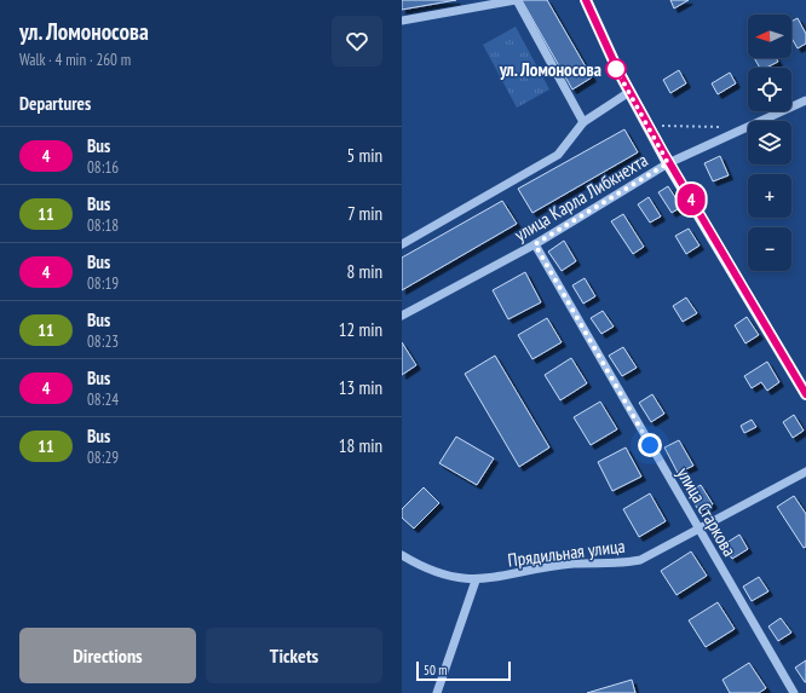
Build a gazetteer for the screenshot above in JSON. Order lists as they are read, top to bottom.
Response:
{
  "streets": {
    "street": ["улица Карла Либкнехта", "улица Старкова", "Прядильная улица"]
  },
  "crossings": [
    ["улица Карла Либкнехта", "улица Старкова"],
    ["улица Старкова", "Прядильная улица"]
  ],
  "places": ["ул. Ломоносова"],
  "lines": ["bus line 4"],
  "scale_bar": "50 m",
  "north": "left",
  "page": {
    "heading": [
      ["ул. Ломоносова", "Walk · 4 min · 260 m"],
      "Departures"
    ],
    "on_map": "4",
    "map_buttons": ["+", "−"],
    "list": [
      {
        "mark": "4",
        "name": "Bus",
        "note": "08:16",
        "value": "5 min"
      },
      {
        "mark": "11",
        "name": "Bus",
        "note": "08:18",
        "value": "7 min"
      },
      {
        "mark": "4",
        "name": "Bus",
        "note": "08:19",
        "value": "8 min"
      },
      {
        "mark": "11",
        "name": "Bus",
        "note": "08:23",
        "value": "12 min"
      },
      {
        "mark": "4",
        "name": "Bus",
        "note": "08:24",
        "value": "13 min"
      },
      {
        "mark": "11",
        "name": "Bus",
        "note": "08:29",
        "value": "18 min"
      }
    ],
    "buttons": ["Directions", "Tickets"],
    "scale": "50 m"
  }
}
